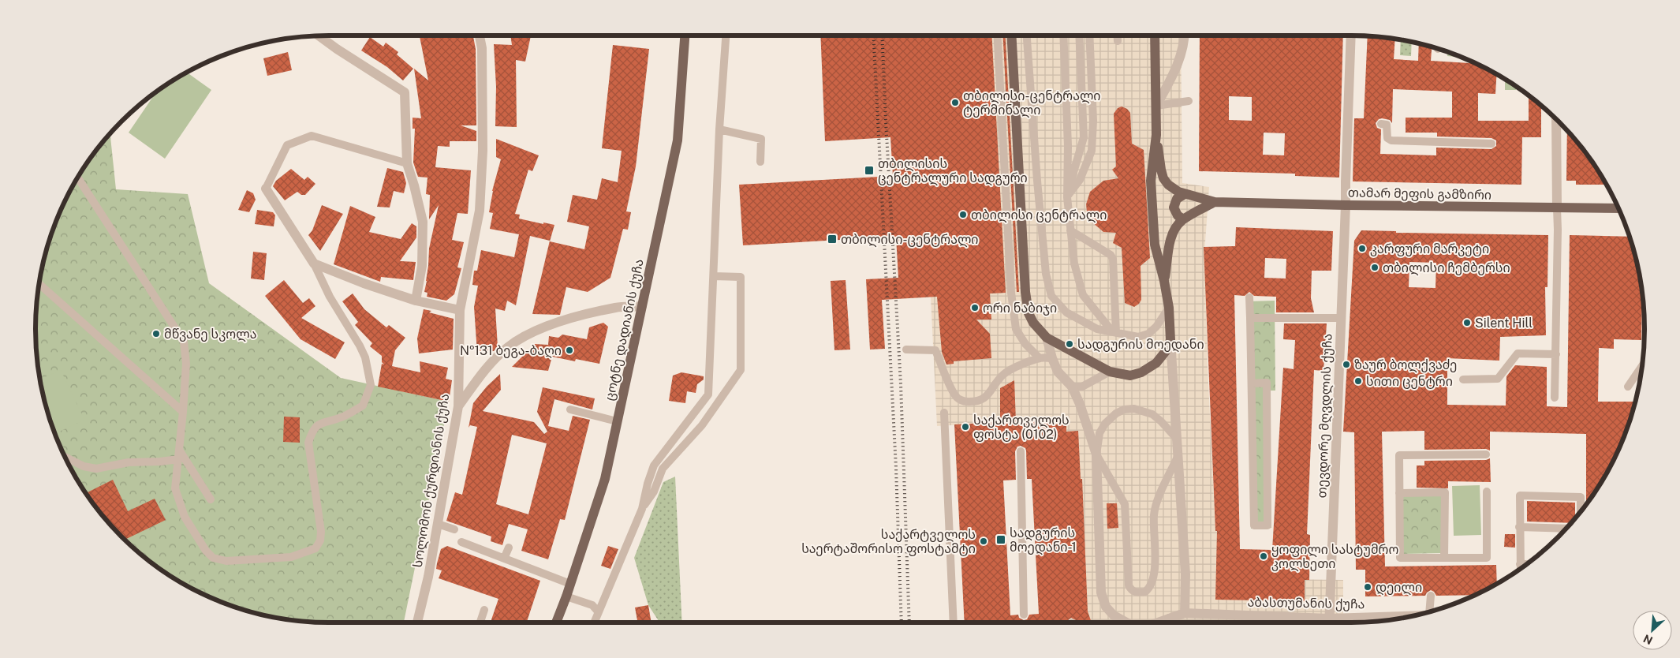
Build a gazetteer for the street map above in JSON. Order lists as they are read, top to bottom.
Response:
{
  "streets": {
    "main road": ["თამარ მეფის გამზირი", "ცოტნე დადიანის ქუჩა"],
    "street": ["თევდორე მღვდლის ქუჩა", "სოლომონ ქურდიანის ქუჩა", "აბასთუმანის ქუჩა"]
  },
  "crossings": [
    ["თამარ მეფის გამზირი", "თევდორე მღვდლის ქუჩა"],
    ["თევდორე მღვდლის ქუჩა", "აბასთუმანის ქუჩა"]
  ],
  "places": {
    "other": [
      "თბილისი-ცენტრალი ტერმინალი",
      "თბილისი ცენტრალი",
      "კარფური მარკეტი",
      "თბილისი ჩემბერსი",
      "ორი ნაბიჯი",
      "Silent Hill",
      "მწვანე სკოლა",
      "სადგურის მოედანი",
      "№131 ბეგა-ბაღი",
      "ზაურ ბოლქვაძე",
      "სითი ცენტრი",
      "საქართველოს ფოსტა (0102)",
      "საქარტველოს საერტაშორისო ფოსტამტი",
      "ყოფილი სასტუმრო კოლხეთი",
      "დეილი"
    ],
    "transit": ["თბილისის ცენტრალური სადგური", "თბილისი-ცენტრალი", "სადგურის მოედანი-1"]
  },
  "north": "bottom left"
}
